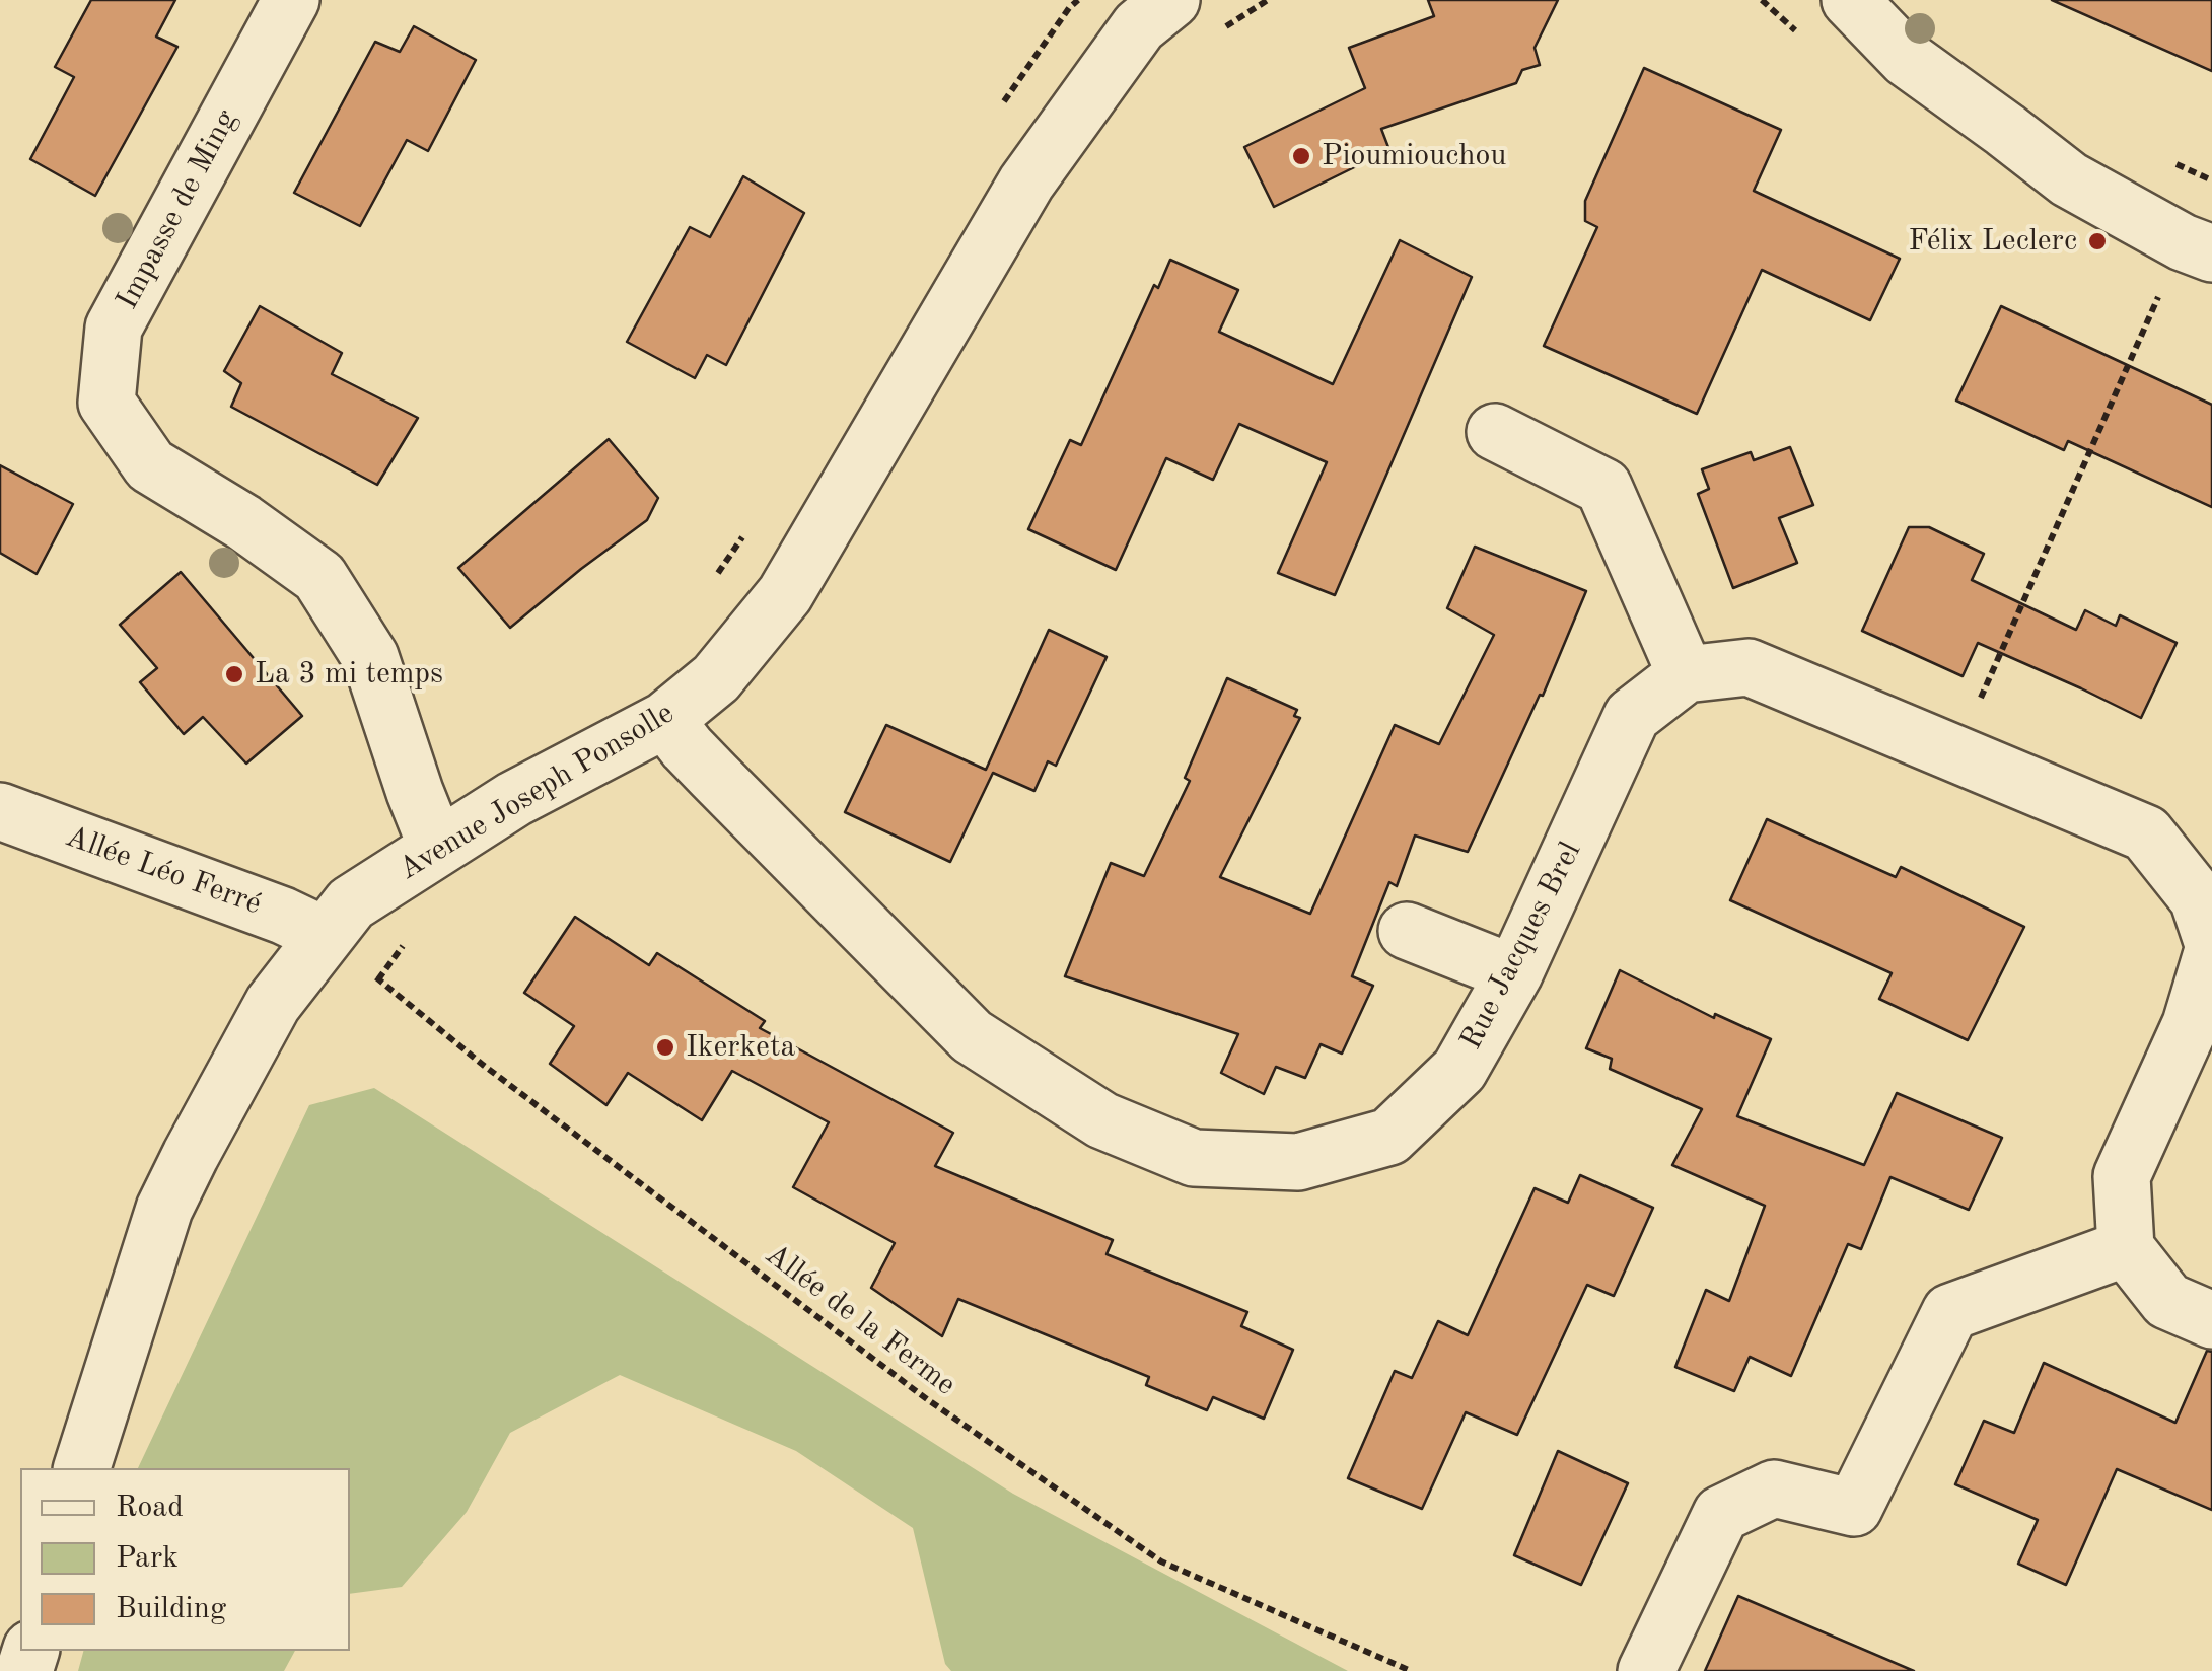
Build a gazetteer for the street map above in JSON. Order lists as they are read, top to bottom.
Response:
{
  "streets": {
    "street": [
      "Impasse de Ming",
      "Avenue Joseph Ponsolle",
      "Allée Léo Ferré",
      "Rue Jacques Brel"
    ],
    "path": ["Allée de la Ferme"]
  },
  "crossings": [
    ["Impasse de Ming", "Avenue Joseph Ponsolle"],
    ["Avenue Joseph Ponsolle", "Allée Léo Ferré"],
    ["Avenue Joseph Ponsolle", "Rue Jacques Brel"],
    ["Avenue Joseph Ponsolle", "Allée de la Ferme"],
    ["Allée Léo Ferré", "Allée de la Ferme"]
  ],
  "places": [
    "Pioumiouchou",
    "Félix Leclerc",
    "La 3 mi temps",
    "Ikerketa"
  ],
  "legend": ["Road", "Park", "Building"]
}
